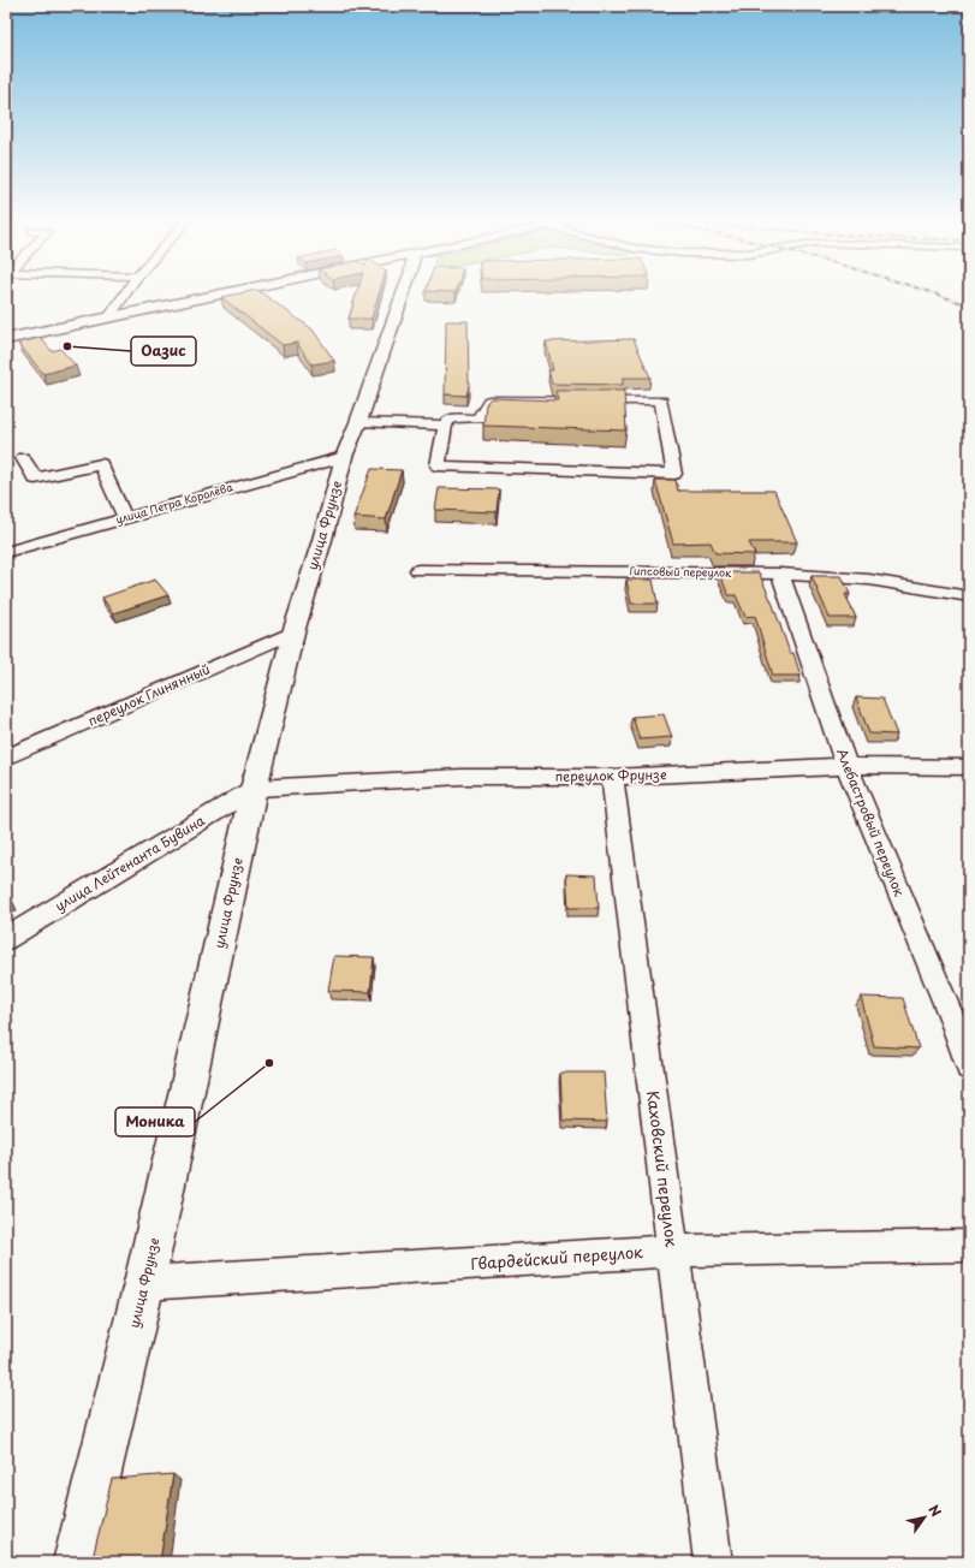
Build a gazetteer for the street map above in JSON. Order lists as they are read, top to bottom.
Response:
{
  "streets": {
    "main road": ["улица Фрунзе"],
    "street": [
      "улица Петра Королёва",
      "Гипсовый переулок",
      "переулок Глинянный",
      "переулок Фрунзе",
      "Алебастровый переулок",
      "улица Лейтенанта Бувина",
      "Каховский переулок",
      "Гвардейский переулок"
    ]
  },
  "crossings": [
    ["улица Петра Королёва", "улица Фрунзе"],
    ["улица Фрунзе", "переулок Глинянный"],
    ["улица Фрунзе", "переулок Фрунзе"],
    ["улица Фрунзе", "улица Лейтенанта Бувина"],
    ["улица Фрунзе", "Гвардейский переулок"],
    ["Гипсовый переулок", "Алебастровый переулок"],
    ["переулок Фрунзе", "Алебастровый переулок"],
    ["переулок Фрунзе", "улица Лейтенанта Бувина"],
    ["переулок Фрунзе", "Каховский переулок"],
    ["Каховский переулок", "Гвардейский переулок"]
  ],
  "places": ["Оазис", "Моника"],
  "north": "top right"
}
